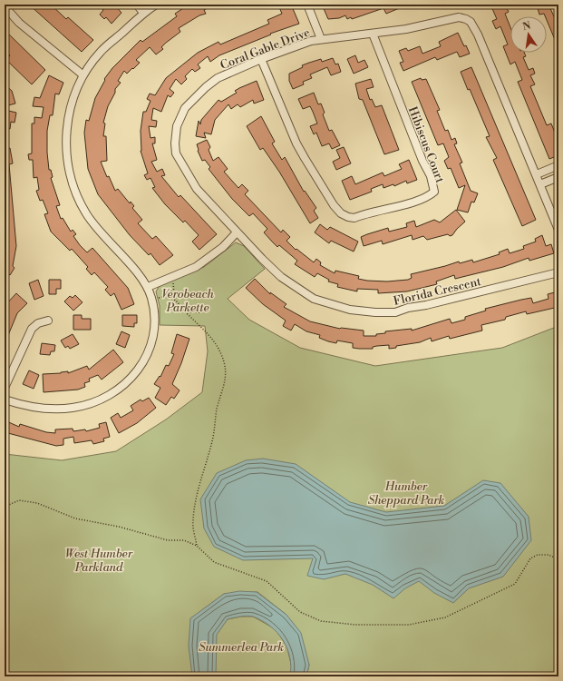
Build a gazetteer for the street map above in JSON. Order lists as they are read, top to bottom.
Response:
{
  "streets": {
    "street": ["Coral Gable Drive", "Hibiscus Court", "Florida Crescent"]
  },
  "crossings": [
    ["Coral Gable Drive", "Hibiscus Court"],
    ["Coral Gable Drive", "Florida Crescent"]
  ],
  "parks": [
    "Verobeach Parkette",
    "Humber Sheppard Park",
    "West Humber Parkland",
    "Summerlea Park"
  ],
  "north": "top"
}
